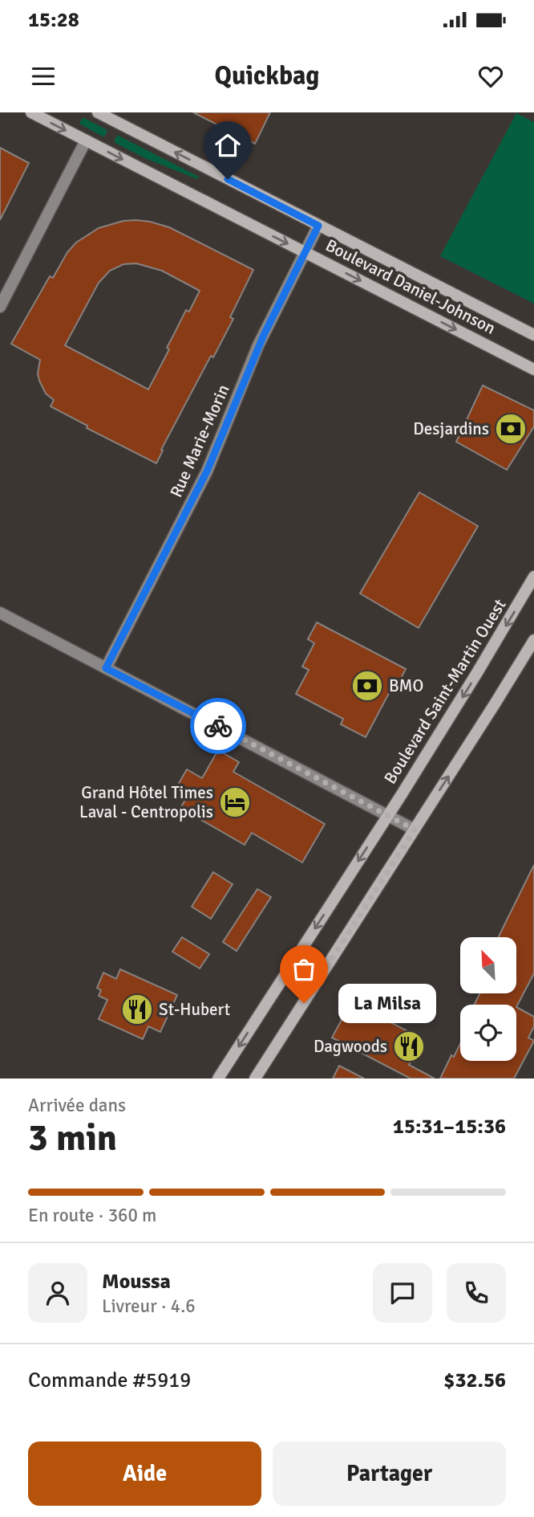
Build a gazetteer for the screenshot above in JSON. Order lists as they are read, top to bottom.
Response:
{
  "streets": {
    "main road": ["Boulevard Daniel-Johnson", "Boulevard Saint-Martin Ouest"],
    "street": ["Rue Marie-Morin"]
  },
  "crossings": [
    ["Boulevard Daniel-Johnson", "Rue Marie-Morin"]
  ],
  "places": {
    "bank": ["Desjardins", "BMO"],
    "hotel": ["Grand Hôtel Times Laval - Centropolis"],
    "other": ["La Milsa"],
    "restaurant": ["St-Hubert", "Dagwoods"]
  },
  "north": "top left",
  "page": {
    "status": "15:28",
    "header": "Quickbag",
    "bubble": "La Milsa",
    "heading": ["3 min", "Arrivée dans", "15:31–15:36"],
    "panel": [
      "Moussa",
      "Livreur · 4.6",
      "Commande #5919",
      "$32.56"
    ],
    "bar": "En route · 360 m",
    "buttons": ["Aide", "Partager"]
  }
}
